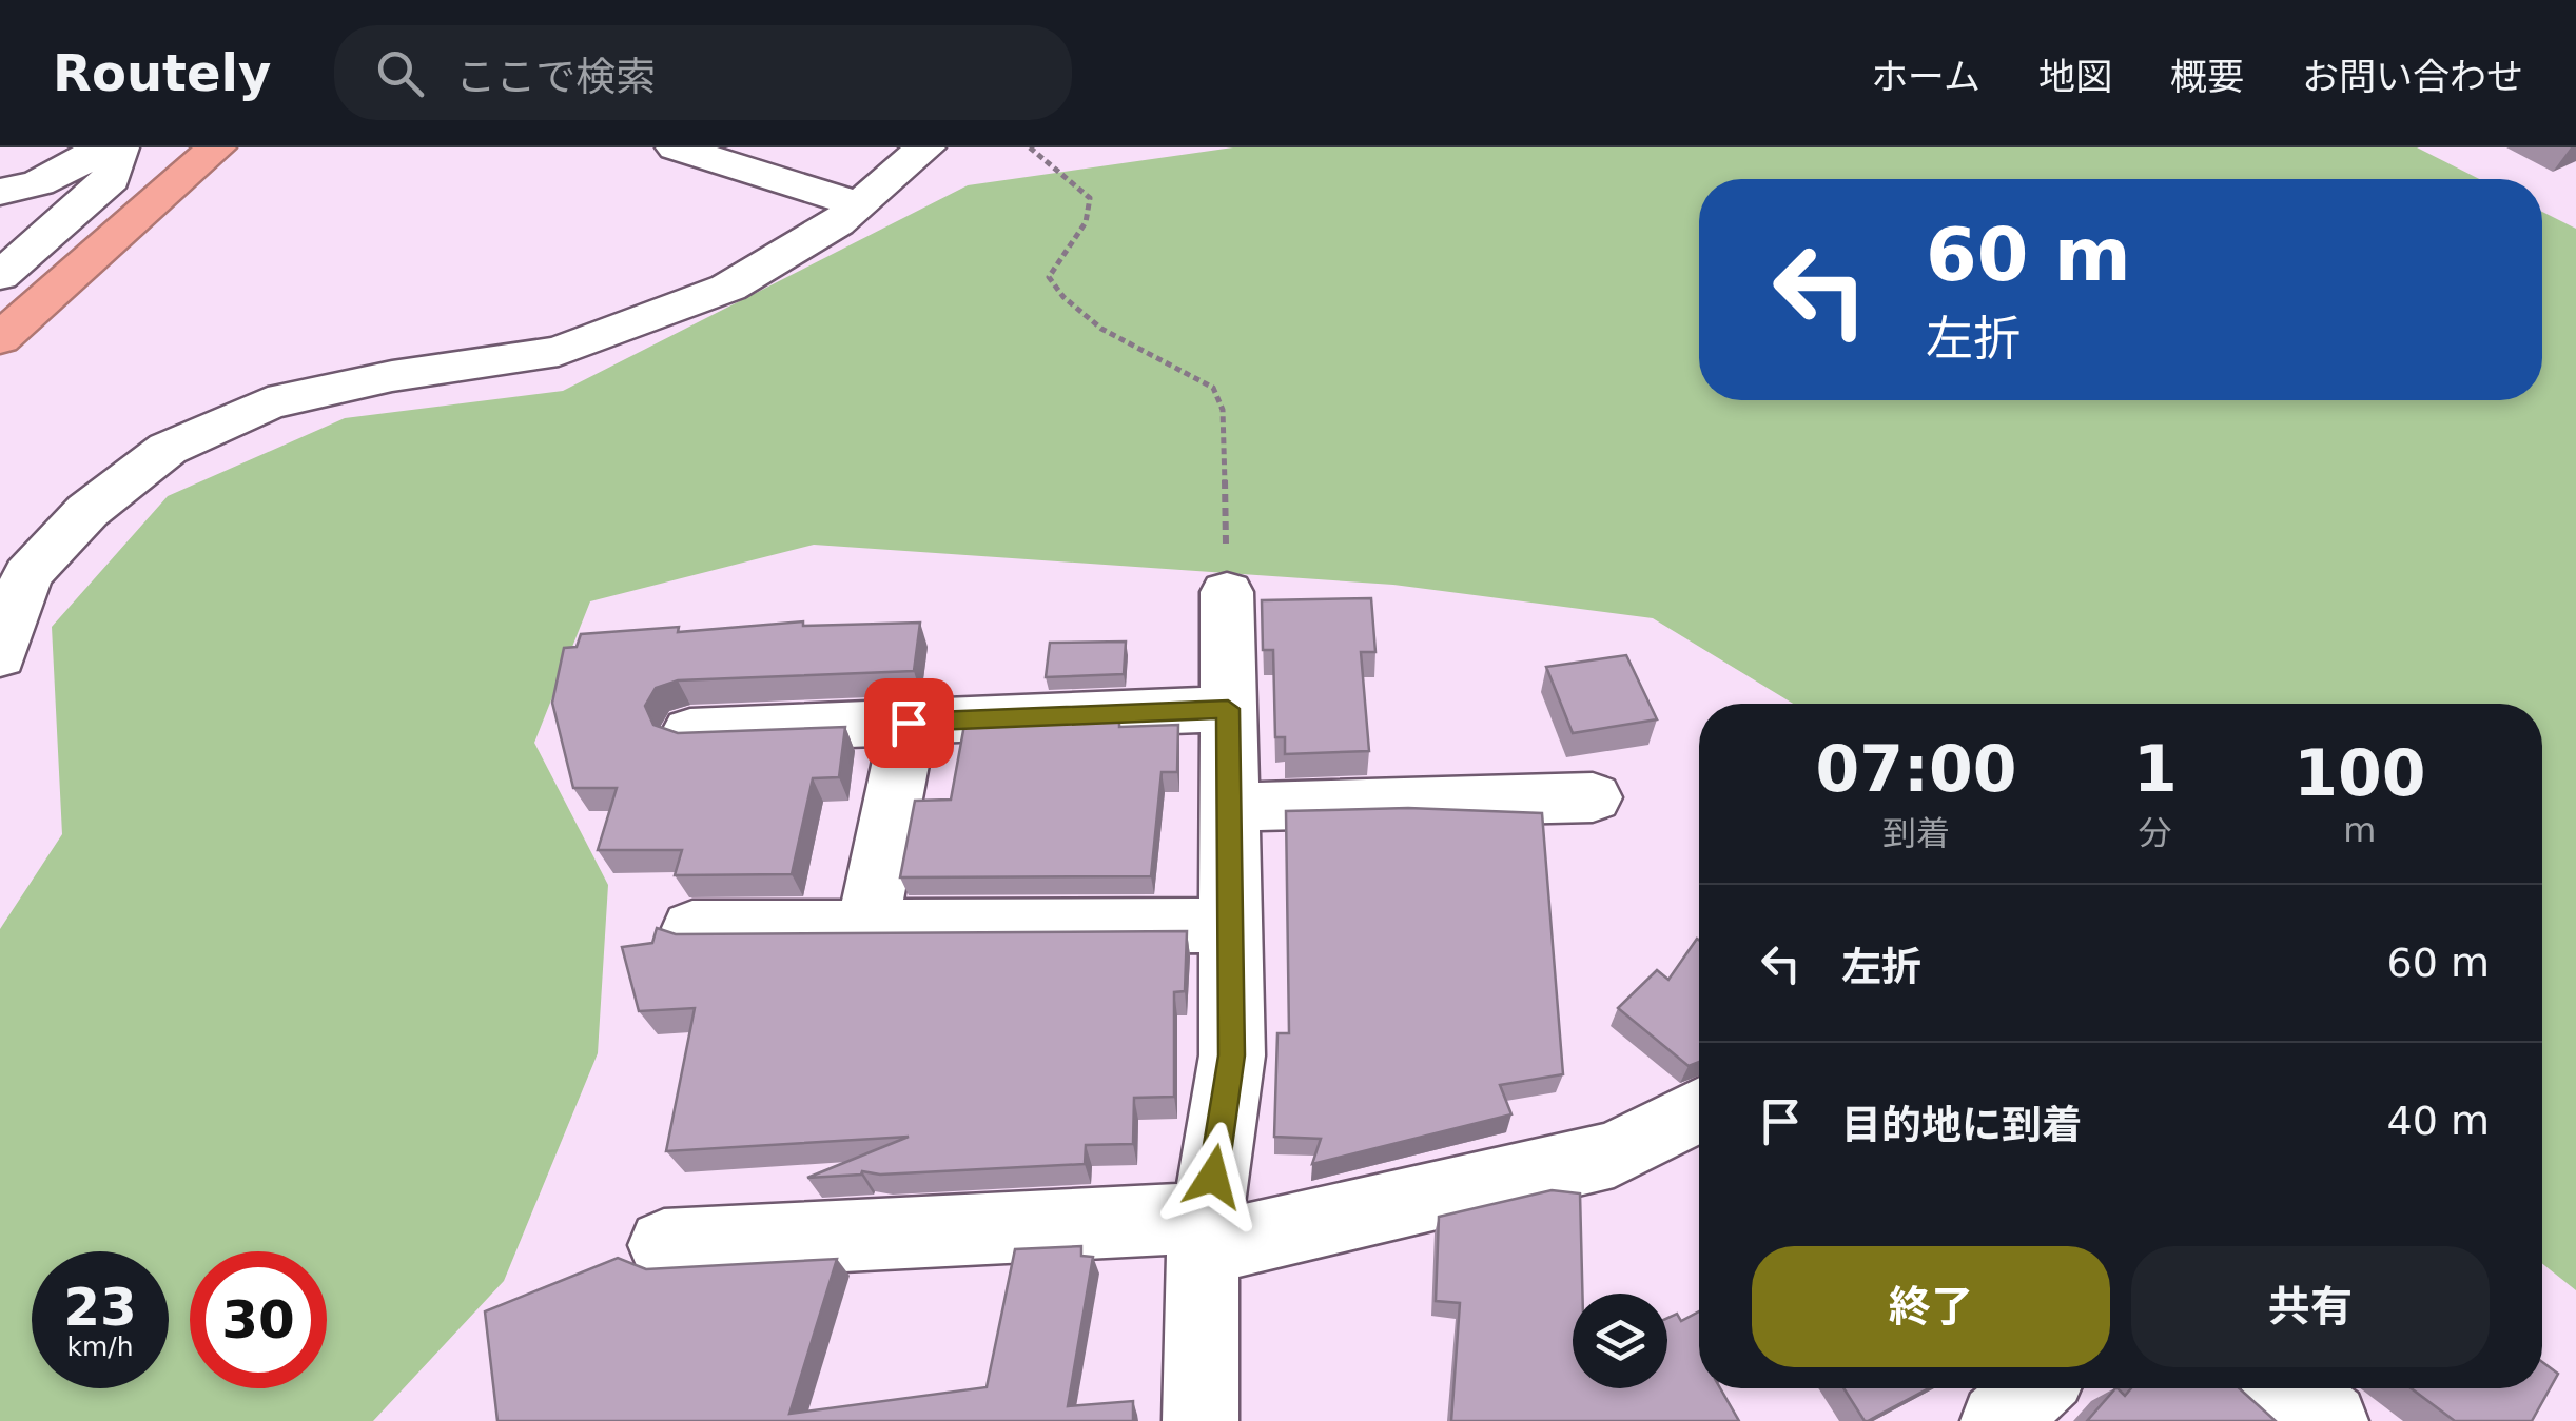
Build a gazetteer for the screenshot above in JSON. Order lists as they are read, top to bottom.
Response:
{
  "page": {
    "header": "Routely",
    "search": "ここで検索",
    "nav": [
      "ホーム",
      "地図",
      "概要",
      "お問い合わせ"
    ],
    "turn": ["60 m", "左折"],
    "eta": [
      "07:00",
      "到着",
      "1",
      "分",
      "100",
      "m"
    ],
    "list": [
      {
        "name": "左折",
        "value": "60 m"
      },
      {
        "name": "目的地に到着",
        "value": "40 m"
      }
    ],
    "buttons": ["終了", "共有"],
    "speed": "23 km/h",
    "limit": "30"
  }
}
